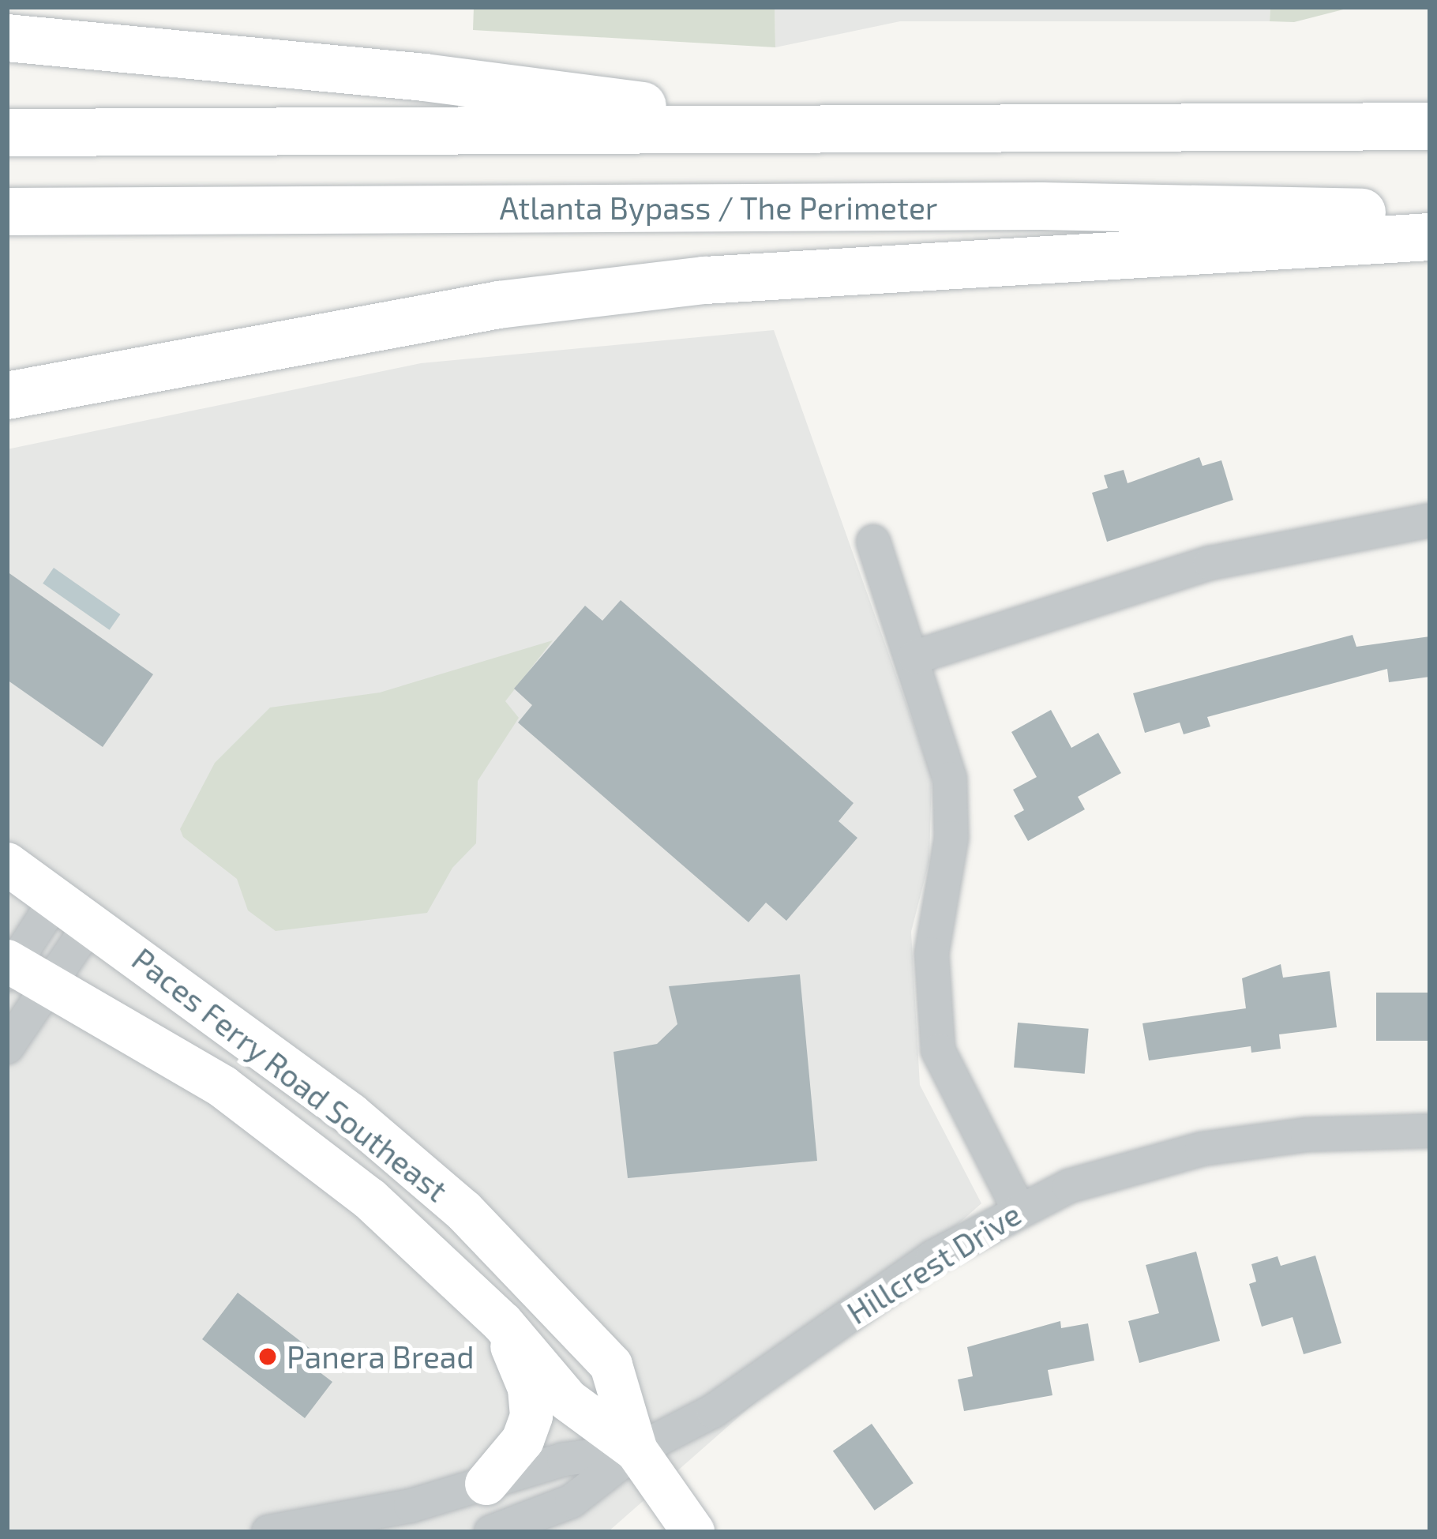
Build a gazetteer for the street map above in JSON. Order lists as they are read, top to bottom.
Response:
{
  "streets": {
    "highway": ["Atlanta Bypass / The Perimeter"],
    "main road": ["Paces Ferry Road Southeast"],
    "street": ["Hillcrest Drive"]
  },
  "crossings": [
    ["Paces Ferry Road Southeast", "Hillcrest Drive"]
  ],
  "places": ["Panera Bread"]
}
